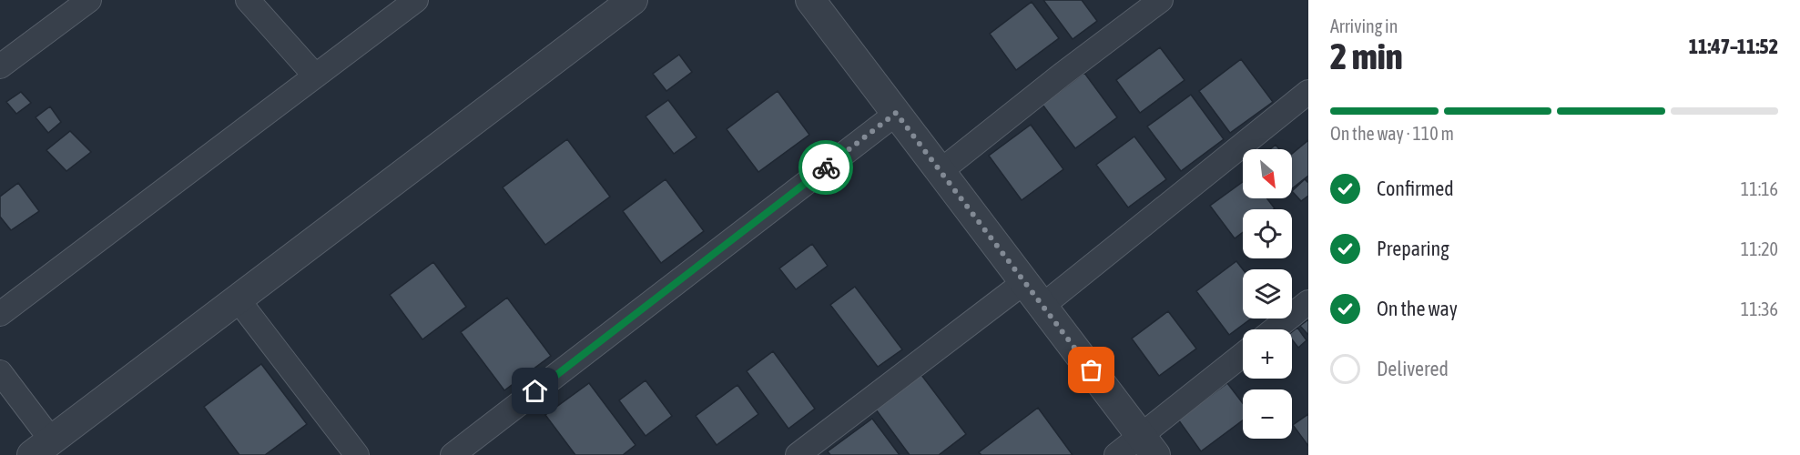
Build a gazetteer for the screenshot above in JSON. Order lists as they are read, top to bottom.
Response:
{
  "north": "bottom right",
  "page": {
    "heading": ["2 min", "Arriving in", "11:47–11:52"],
    "bar": "On the way · 110 m",
    "map_buttons": ["+", "−"],
    "list": [
      ["Confirmed", "11:16"],
      ["Preparing", "11:20"],
      ["On the way", "11:36"],
      "Delivered"
    ]
  }
}
